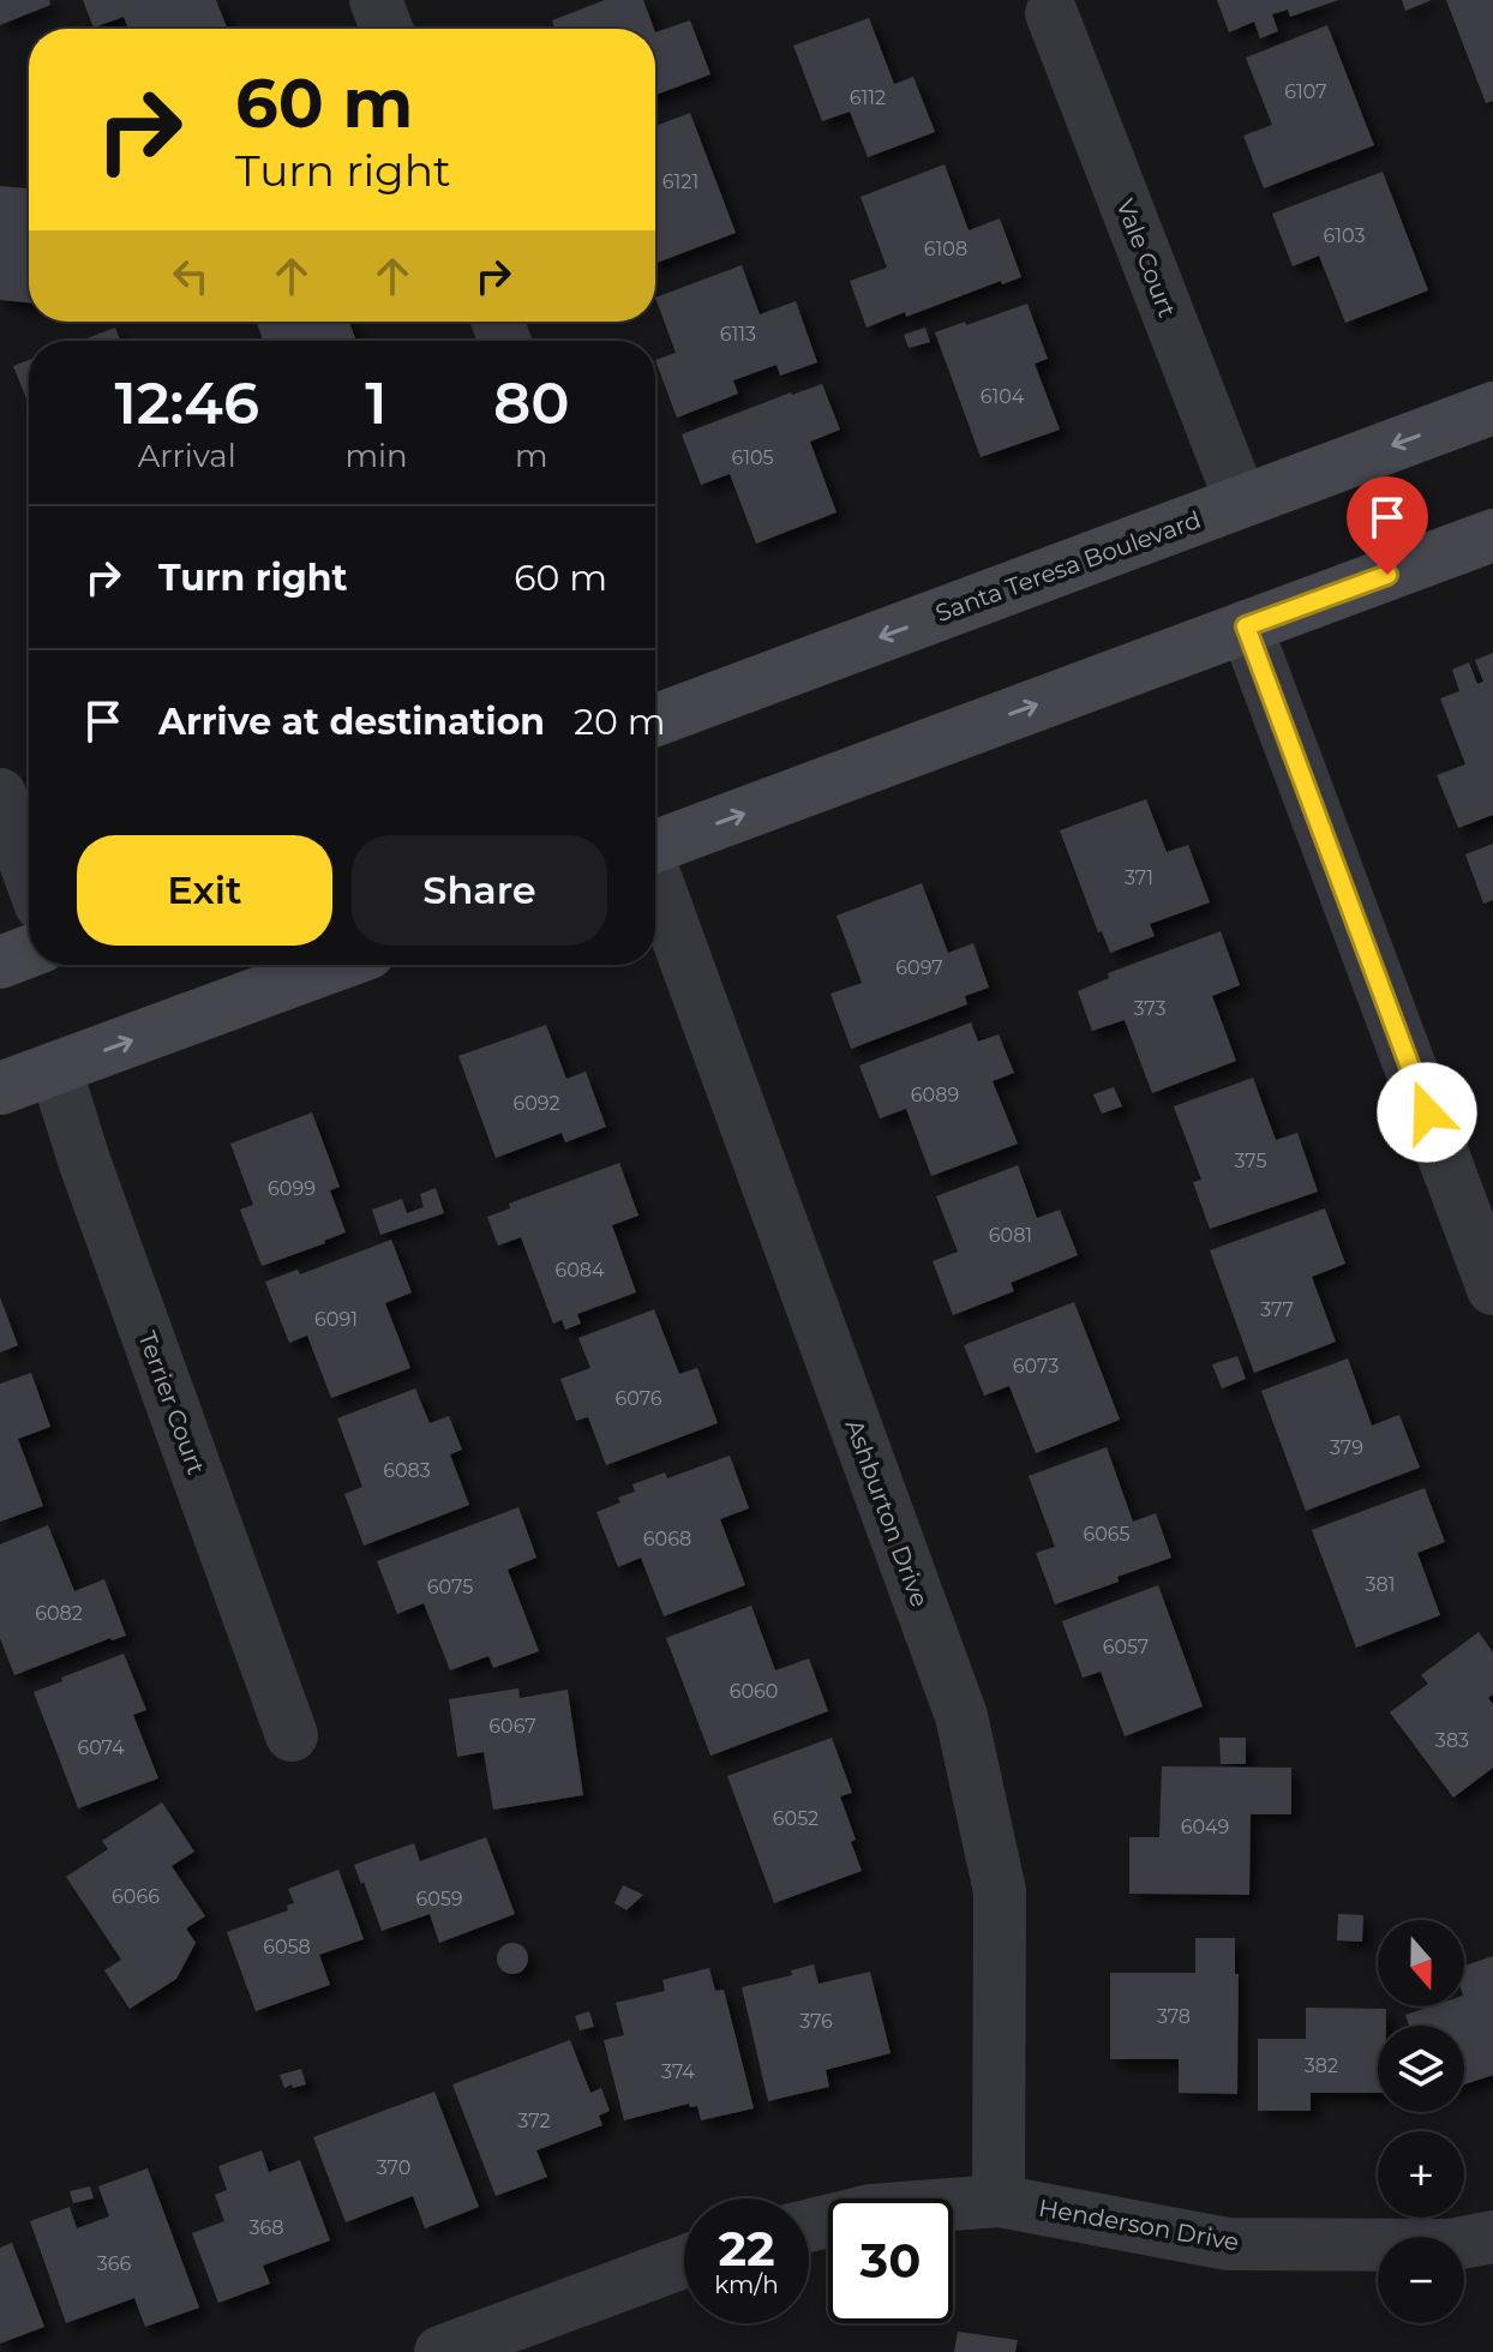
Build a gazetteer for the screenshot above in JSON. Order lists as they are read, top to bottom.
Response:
{
  "streets": {
    "main road": ["Santa Teresa Boulevard"],
    "street": [
      "Vale Court",
      "Terrier Court",
      "Ashburton Drive",
      "Henderson Drive"
    ]
  },
  "crossings": [
    ["Vale Court", "Santa Teresa Boulevard"],
    ["Ashburton Drive", "Henderson Drive"]
  ],
  "house_numbers": [
    "6107",
    "6112",
    "6121",
    "6103",
    "6108",
    "6113",
    "6104",
    "6105",
    "371",
    "6097",
    "373",
    "6089",
    "6092",
    "375",
    "6099",
    "6081",
    "6084",
    "377",
    "6091",
    "6073",
    "6076",
    "379",
    "6083",
    "6065",
    "6068",
    "381",
    "6075",
    "6082",
    "6057",
    "6060",
    "6067",
    "383",
    "6074",
    "6052",
    "6049",
    "6066",
    "6059",
    "6058",
    "378",
    "376",
    "382",
    "374",
    "372",
    "370",
    "368",
    "366"
  ],
  "north": "bottom",
  "page": {
    "turn": ["60 m", "Turn right"],
    "eta": [
      "12:46",
      "Arrival",
      "1",
      "min",
      "80",
      "m"
    ],
    "list": [
      {
        "name": "Turn right",
        "value": "60 m"
      },
      {
        "name": "Arrive at destination",
        "value": "20 m"
      }
    ],
    "buttons": ["Exit", "Share"],
    "map_buttons": ["+", "−"],
    "speed": "22 km/h",
    "limit": "30"
  }
}
